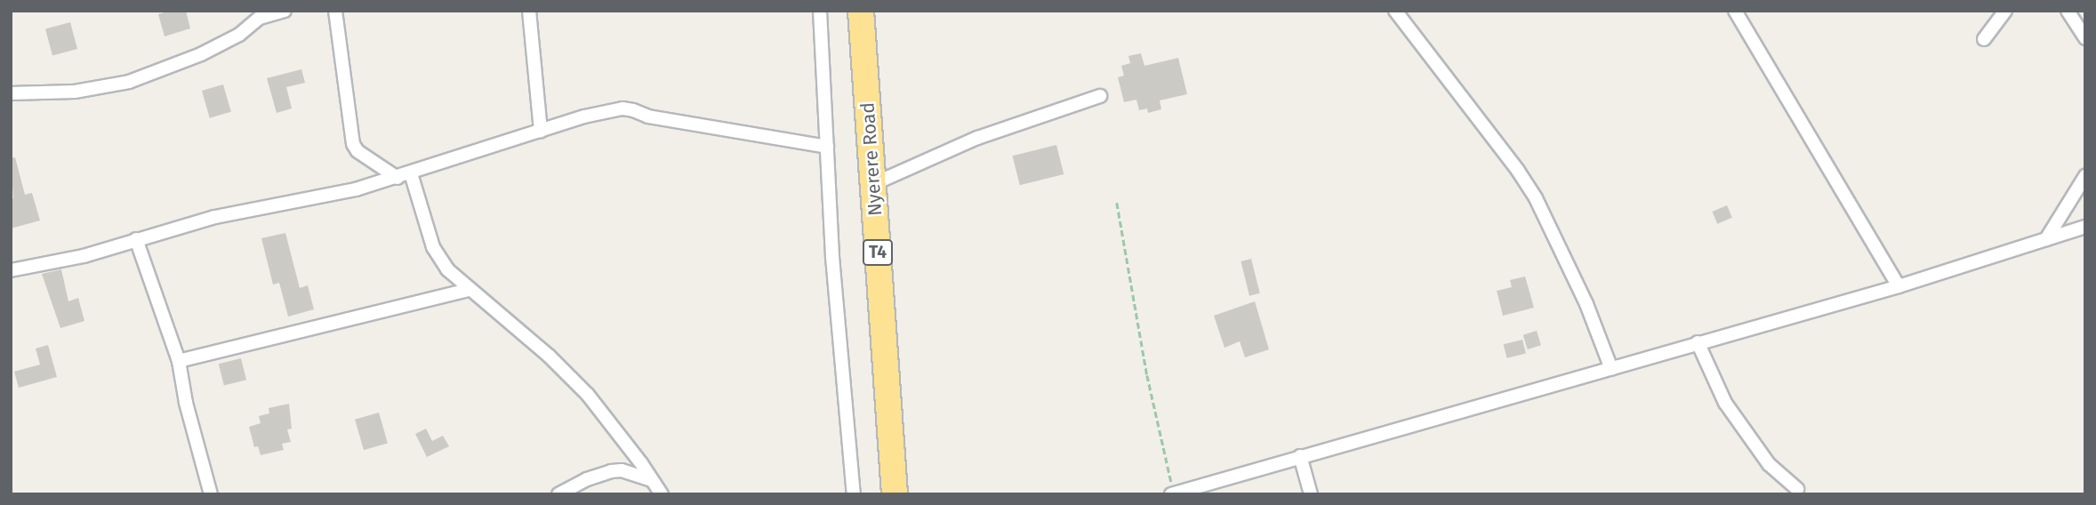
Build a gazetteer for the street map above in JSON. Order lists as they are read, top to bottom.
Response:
{
  "streets": {
    "highway": ["Nyerere Road", "T4"]
  }
}
